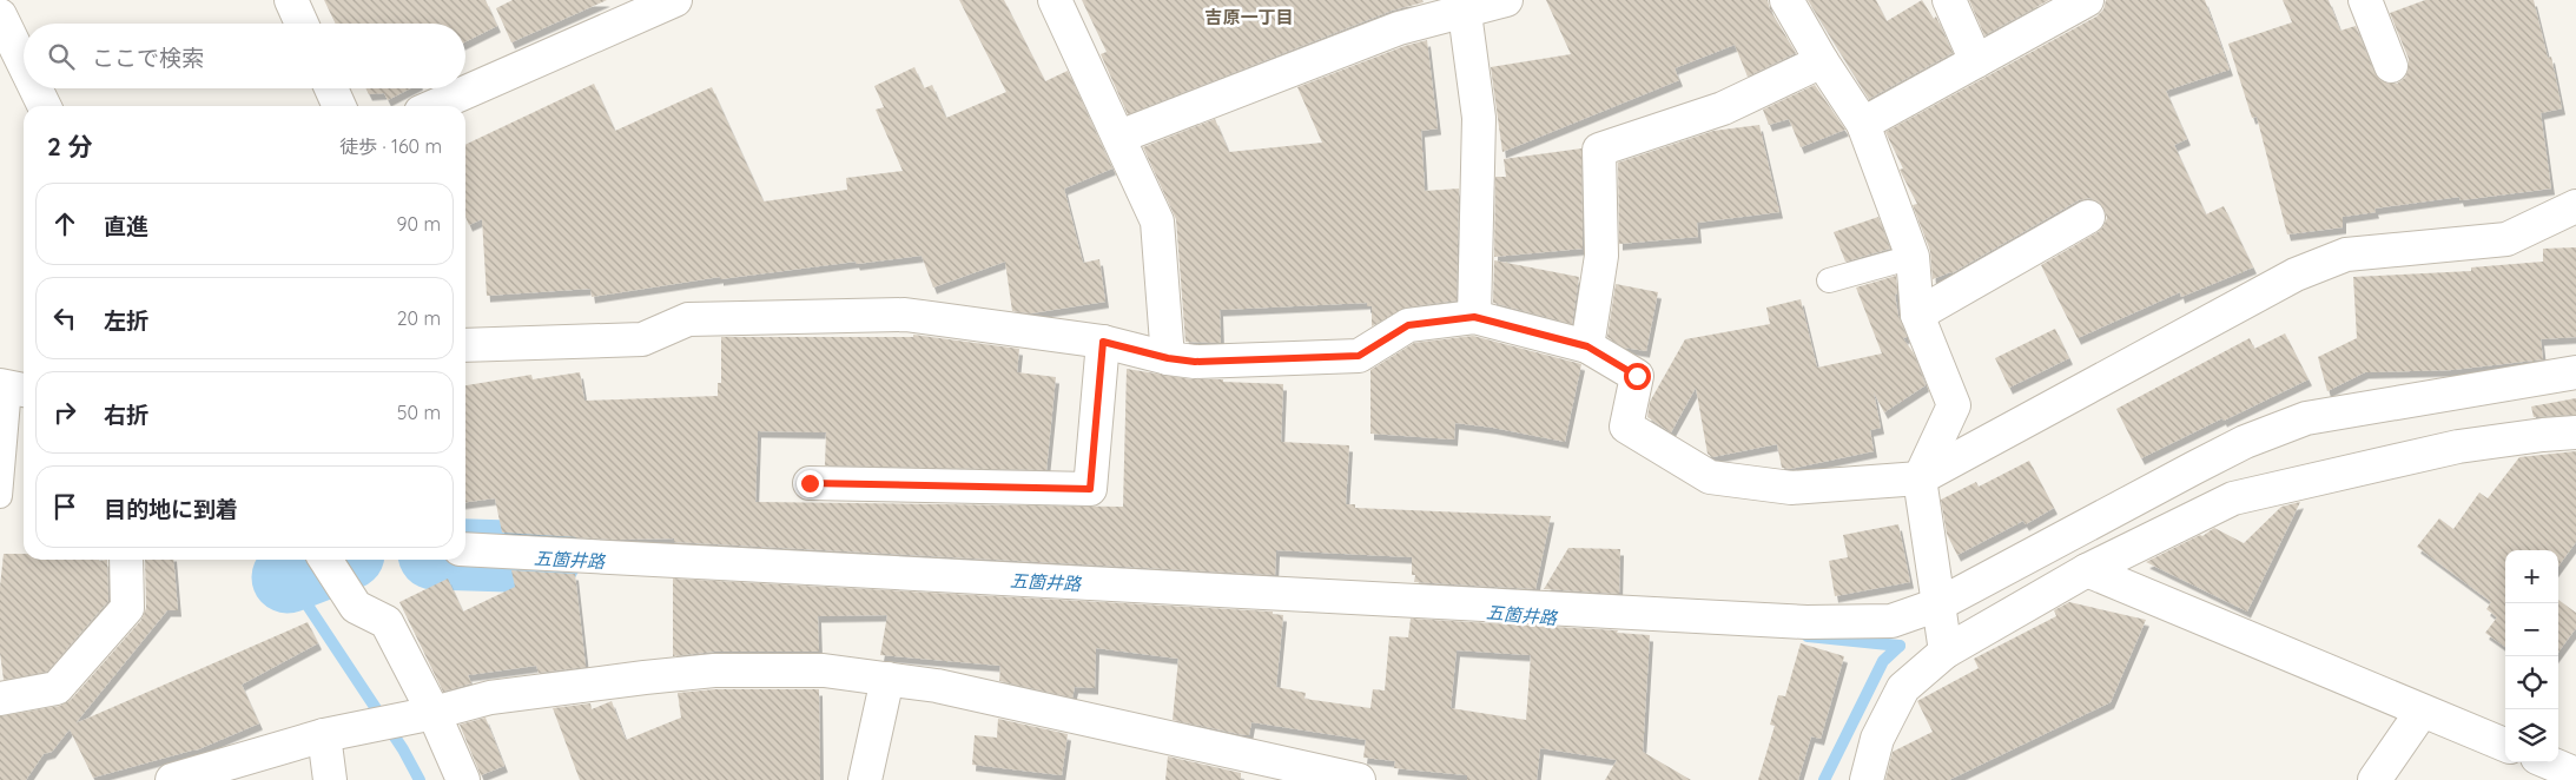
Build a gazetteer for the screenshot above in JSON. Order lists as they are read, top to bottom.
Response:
{
  "districts": ["吉原一丁目"],
  "water": ["五箇井路"],
  "page": {
    "search": "ここで検索",
    "heading": ["2 分", "徒歩 · 160 m"],
    "list": [
      ["直進", "90 m"],
      ["左折", "20 m"],
      ["右折", "50 m"],
      "目的地に到着"
    ],
    "map_buttons": ["+", "−"]
  }
}
